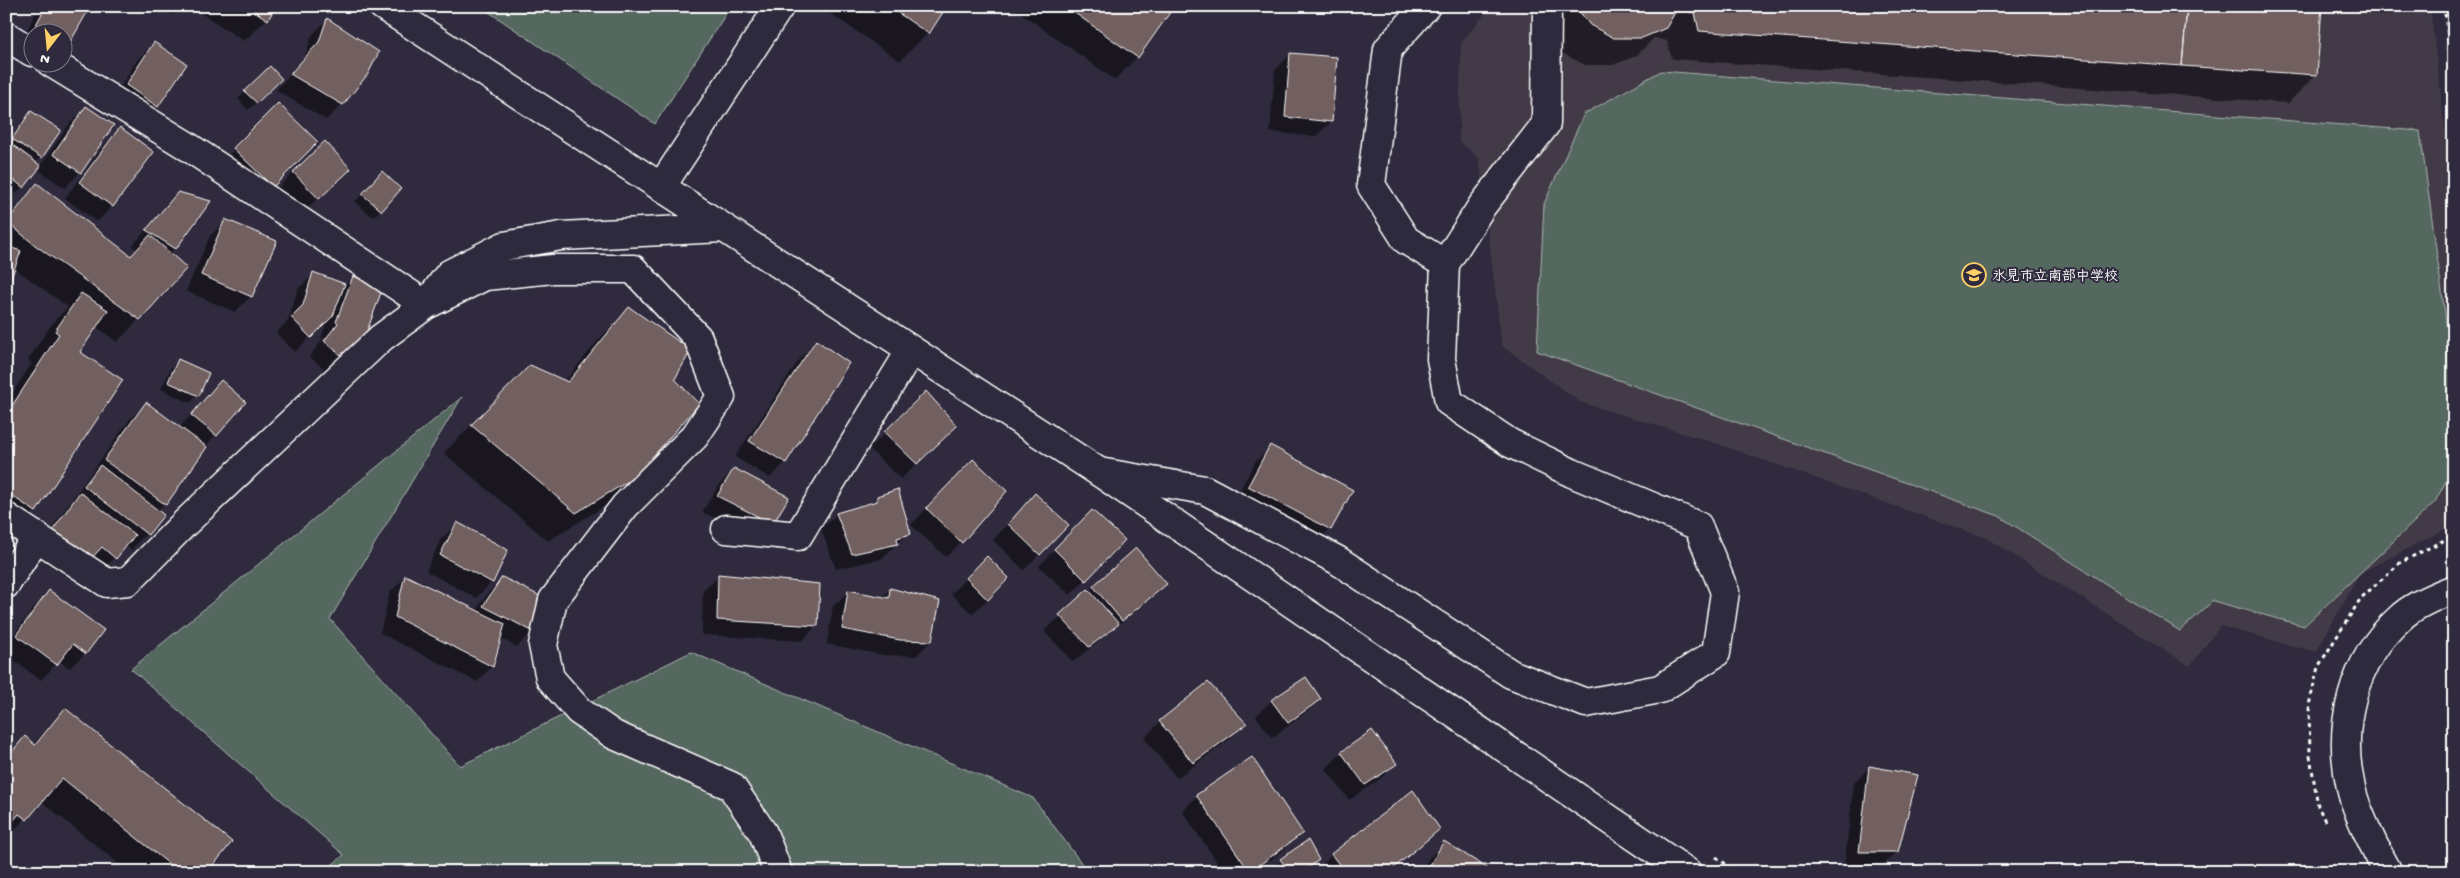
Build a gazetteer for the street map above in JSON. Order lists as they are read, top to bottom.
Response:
{
  "places": {
    "school or university": ["氷見市立南部中学校"]
  },
  "north": "bottom"
}
